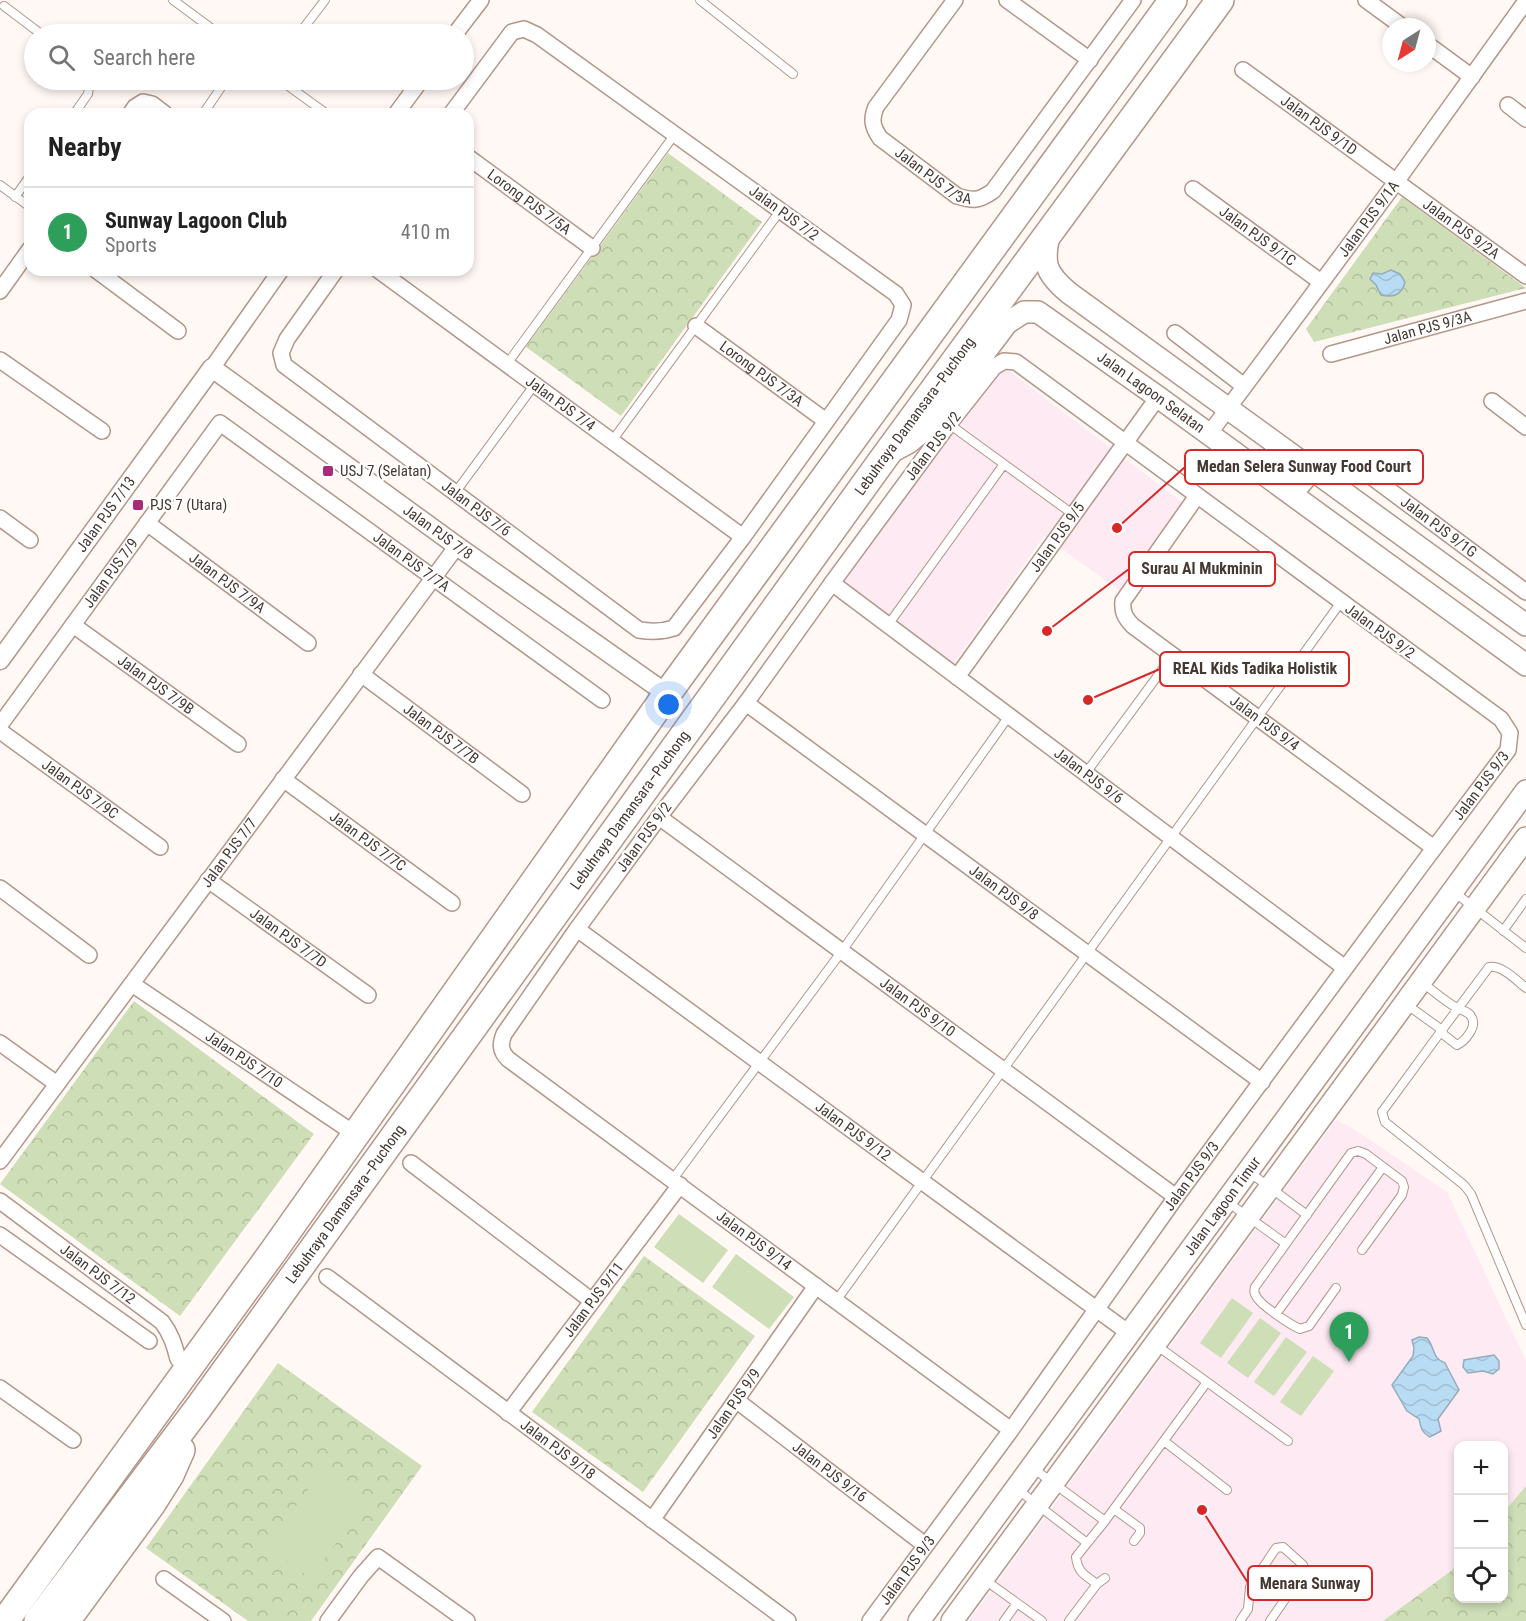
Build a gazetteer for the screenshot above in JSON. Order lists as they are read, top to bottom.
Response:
{
  "streets": {
    "highway": ["Lebuhraya Damansara–Puchong"],
    "main road": ["Jalan Lagoon Selatan", "Jalan Lagoon Timur"],
    "street": [
      "Jalan PJS 9/1D",
      "Jalan PJS 7/3A",
      "Lorong PJS 7/5A",
      "Jalan PJS 7/2",
      "Jalan PJS 9/1A",
      "Jalan PJS 9/2A",
      "Jalan PJS 9/1C",
      "Jalan PJS 9/3A",
      "Lorong PJS 7/3A",
      "Jalan PJS 7/4",
      "Jalan PJS 9/2",
      "Jalan PJS 7/6",
      "Jalan PJS 7/13",
      "Jalan PJS 9/1G",
      "Jalan PJS 7/8",
      "Jalan PJS 9/5",
      "Jalan PJS 7/7A",
      "Jalan PJS 7/9",
      "Jalan PJS 7/9A",
      "Jalan PJS 7/9B",
      "Jalan PJS 9/4",
      "Jalan PJS 7/7B",
      "Jalan PJS 9/6",
      "Jalan PJS 9/3",
      "Jalan PJS 7/9C",
      "Jalan PJS 7/7C",
      "Jalan PJS 7/7",
      "Jalan PJS 9/8",
      "Jalan PJS 7/7D",
      "Jalan PJS 9/10",
      "Jalan PJS 7/10",
      "Jalan PJS 9/12",
      "Jalan PJS 9/14",
      "Jalan PJS 7/12",
      "Jalan PJS 9/11",
      "Jalan PJS 9/9",
      "Jalan PJS 9/18",
      "Jalan PJS 9/16"
    ]
  },
  "crossings": [
    ["Jalan PJS 9/1D", "Jalan PJS 9/1A"],
    ["Jalan PJS 9/1D", "Jalan PJS 9/2A"],
    ["Jalan PJS 7/2", "Lorong PJS 7/3A"],
    ["Jalan PJS 7/2", "Jalan PJS 7/4"],
    ["Jalan PJS 7/2", "Jalan PJS 7/6"],
    ["Jalan PJS 9/1A", "Jalan PJS 9/2A"],
    ["Jalan PJS 9/1A", "Jalan PJS 9/1C"],
    ["Jalan PJS 9/1A", "Jalan Lagoon Selatan"],
    ["Jalan Lagoon Selatan", "Lebuhraya Damansara–Puchong"],
    ["Jalan Lagoon Selatan", "Jalan PJS 9/1G"],
    ["Jalan Lagoon Selatan", "Jalan PJS 9/5"],
    ["Jalan PJS 7/4", "Jalan PJS 7/6"],
    ["Lebuhraya Damansara–Puchong", "Jalan PJS 7/8"],
    ["Lebuhraya Damansara–Puchong", "Jalan PJS 7/10"],
    ["Jalan PJS 9/2", "Jalan PJS 9/5"],
    ["Jalan PJS 9/2", "Jalan PJS 9/4"],
    ["Jalan PJS 9/2", "Jalan PJS 9/6"],
    ["Jalan PJS 9/2", "Jalan PJS 9/3"],
    ["Jalan PJS 9/2", "Jalan PJS 9/8"],
    ["Jalan PJS 9/2", "Jalan PJS 9/10"],
    ["Jalan PJS 9/2", "Jalan PJS 9/12"],
    ["Jalan PJS 9/2", "Jalan PJS 9/14"],
    ["Jalan PJS 7/13", "Jalan PJS 7/8"],
    ["Jalan PJS 7/8", "Jalan PJS 7/7"],
    ["Jalan PJS 9/5", "Jalan PJS 9/6"],
    ["Jalan PJS 7/7A", "Jalan PJS 7/9"],
    ["Jalan PJS 7/7A", "Jalan PJS 7/7"],
    ["Jalan PJS 7/9", "Jalan PJS 7/9A"],
    ["Jalan PJS 7/9", "Jalan PJS 7/9B"],
    ["Jalan PJS 9/4", "Jalan PJS 9/3"],
    ["Jalan PJS 7/7B", "Jalan PJS 7/7"],
    ["Jalan PJS 9/6", "Jalan PJS 9/3"],
    ["Jalan PJS 9/3", "Jalan PJS 9/8"],
    ["Jalan PJS 9/3", "Jalan PJS 9/10"],
    ["Jalan PJS 9/3", "Jalan PJS 9/12"],
    ["Jalan PJS 9/3", "Jalan PJS 9/14"],
    ["Jalan PJS 9/3", "Jalan PJS 9/16"],
    ["Jalan PJS 7/7C", "Jalan PJS 7/7"],
    ["Jalan PJS 7/7", "Jalan PJS 7/7D"],
    ["Jalan PJS 7/7", "Jalan PJS 7/10"],
    ["Jalan PJS 9/12", "Jalan Lagoon Timur"],
    ["Jalan PJS 9/14", "Jalan PJS 9/11"],
    ["Jalan PJS 9/14", "Jalan PJS 9/9"],
    ["Jalan PJS 9/11", "Jalan PJS 9/18"],
    ["Jalan PJS 9/9", "Jalan PJS 9/18"],
    ["Jalan PJS 9/9", "Jalan PJS 9/16"]
  ],
  "places": {
    "transit": ["USJ 7 (Selatan)", "PJS 7 (Utara)"],
    "other": [
      "Medan Selera Sunway Food Court",
      "Surau Al Mukminin",
      "REAL Kids Tadika Holistik",
      "Menara Sunway"
    ]
  },
  "north": "bottom left",
  "page": {
    "search": "Search here",
    "heading": "Nearby",
    "list": [
      {
        "mark": "1",
        "name": "Sunway Lagoon Club",
        "note": "Sports",
        "value": "410 m"
      }
    ],
    "pins": "1",
    "map_buttons": ["+", "−"]
  }
}
